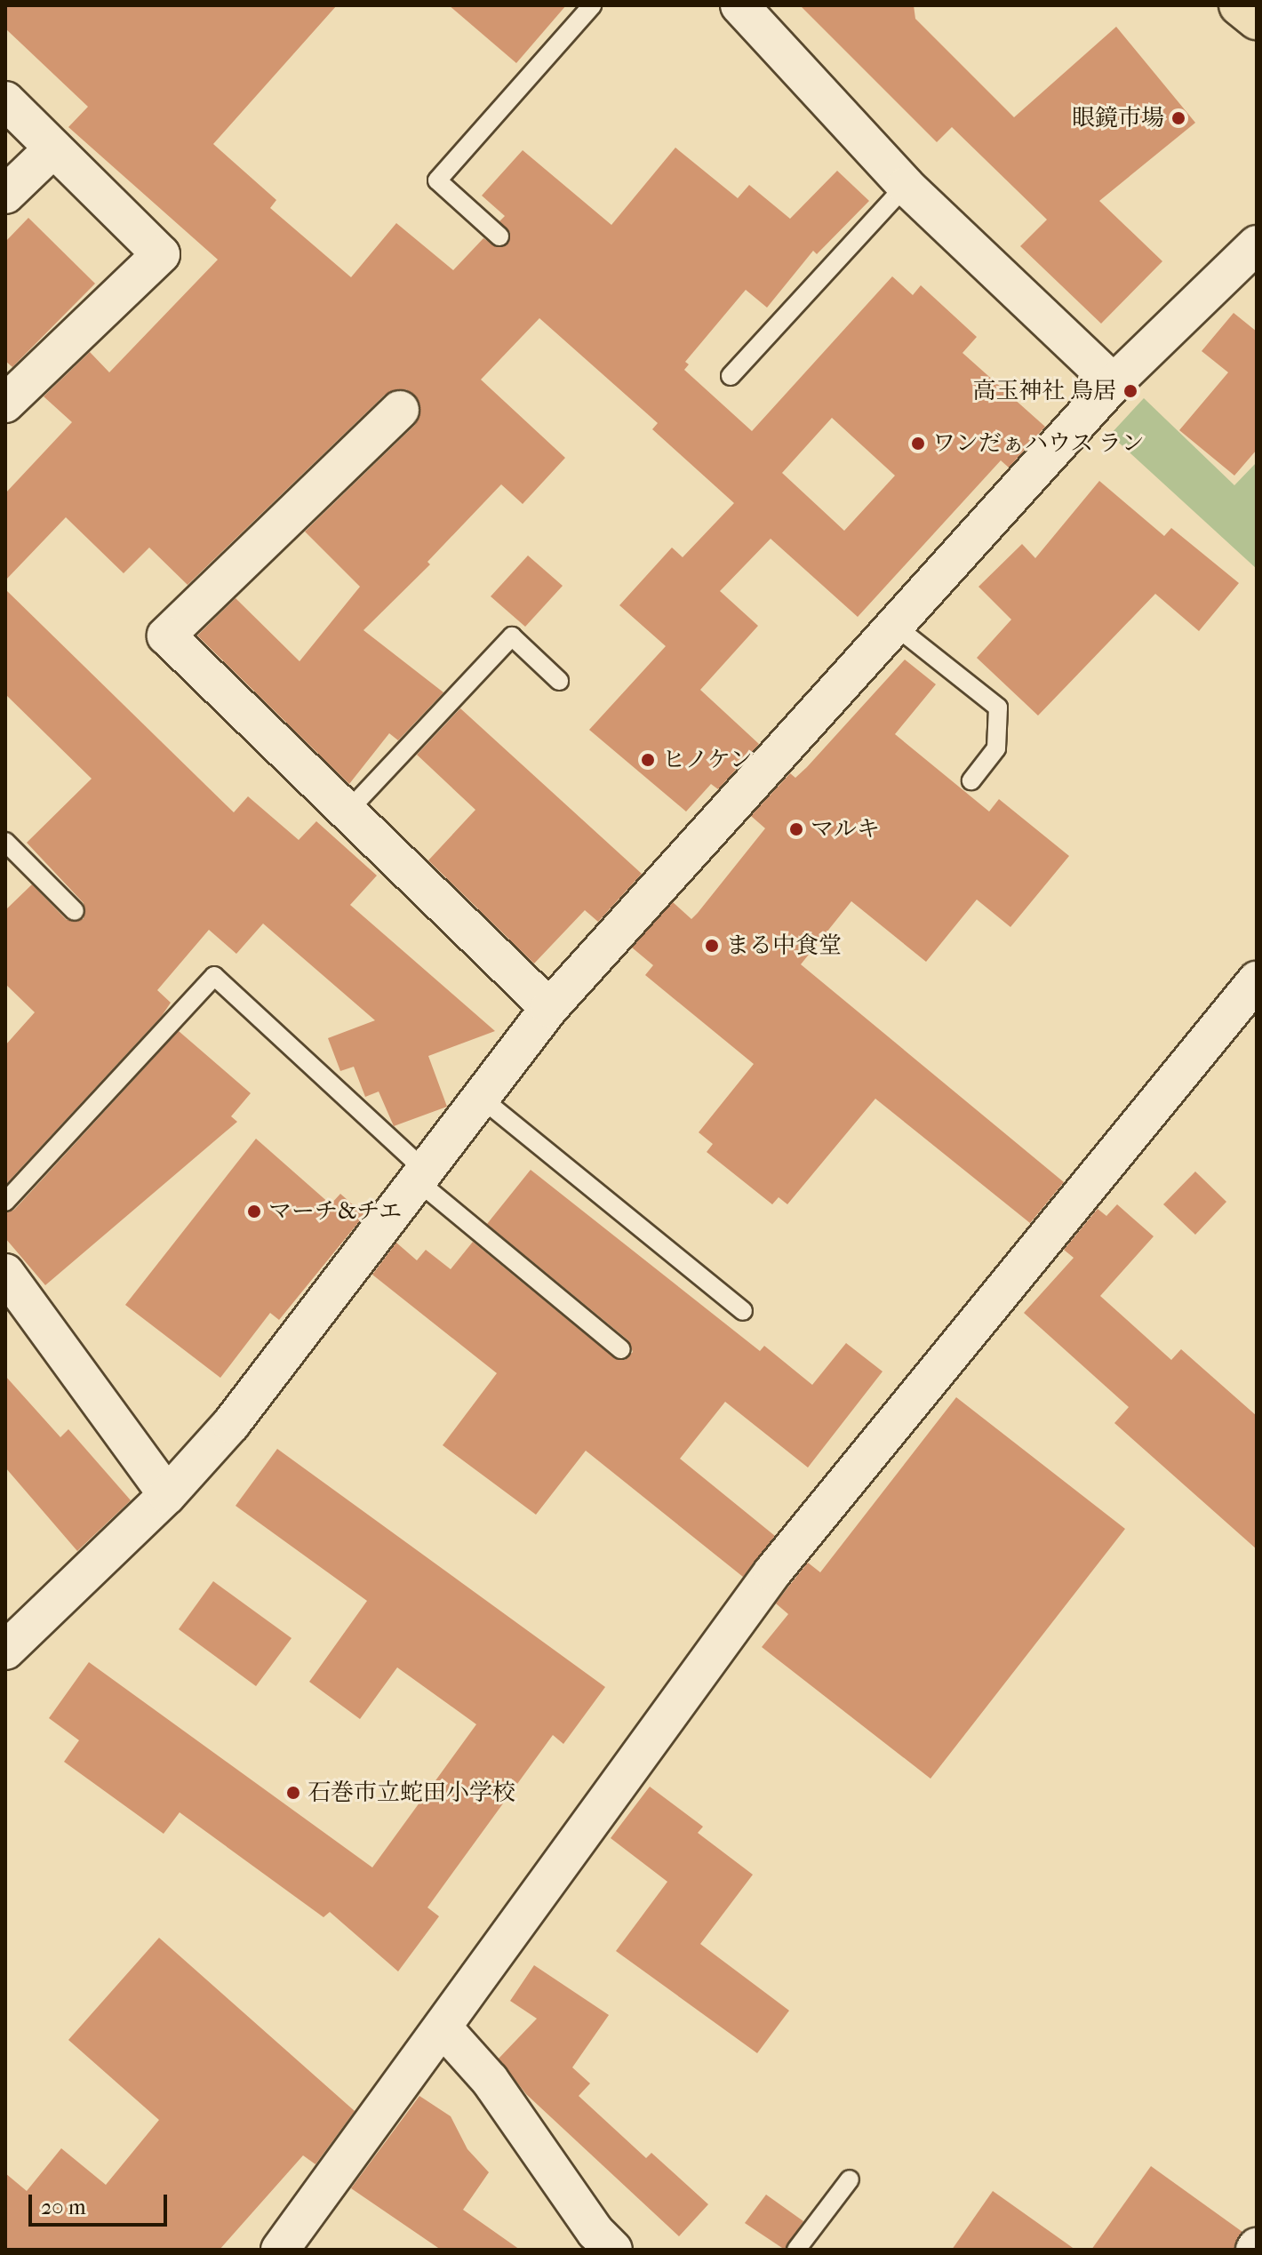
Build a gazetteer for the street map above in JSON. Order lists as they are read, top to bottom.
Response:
{
  "places": [
    "眼鏡市場",
    "高玉神社 鳥居",
    "ワンだぁハウス ラン",
    "ヒノケン",
    "マルキ",
    "まる中食堂",
    "マーチ&チエ",
    "石巻市立蛇田小学校"
  ],
  "scale_bar": "20 m"
}
